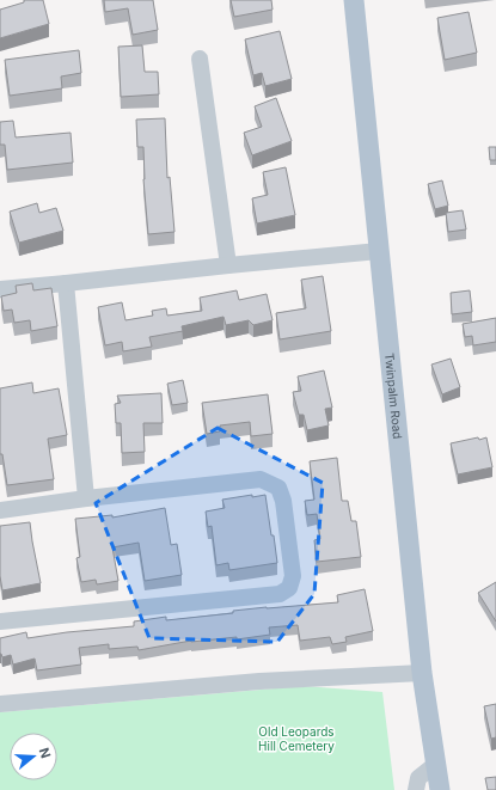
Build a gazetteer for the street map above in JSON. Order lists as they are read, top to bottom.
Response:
{
  "streets": {
    "main road": ["Twinpalm Road"]
  },
  "parks": ["Old Leopards Hill Cemetery"],
  "north": "right"
}
